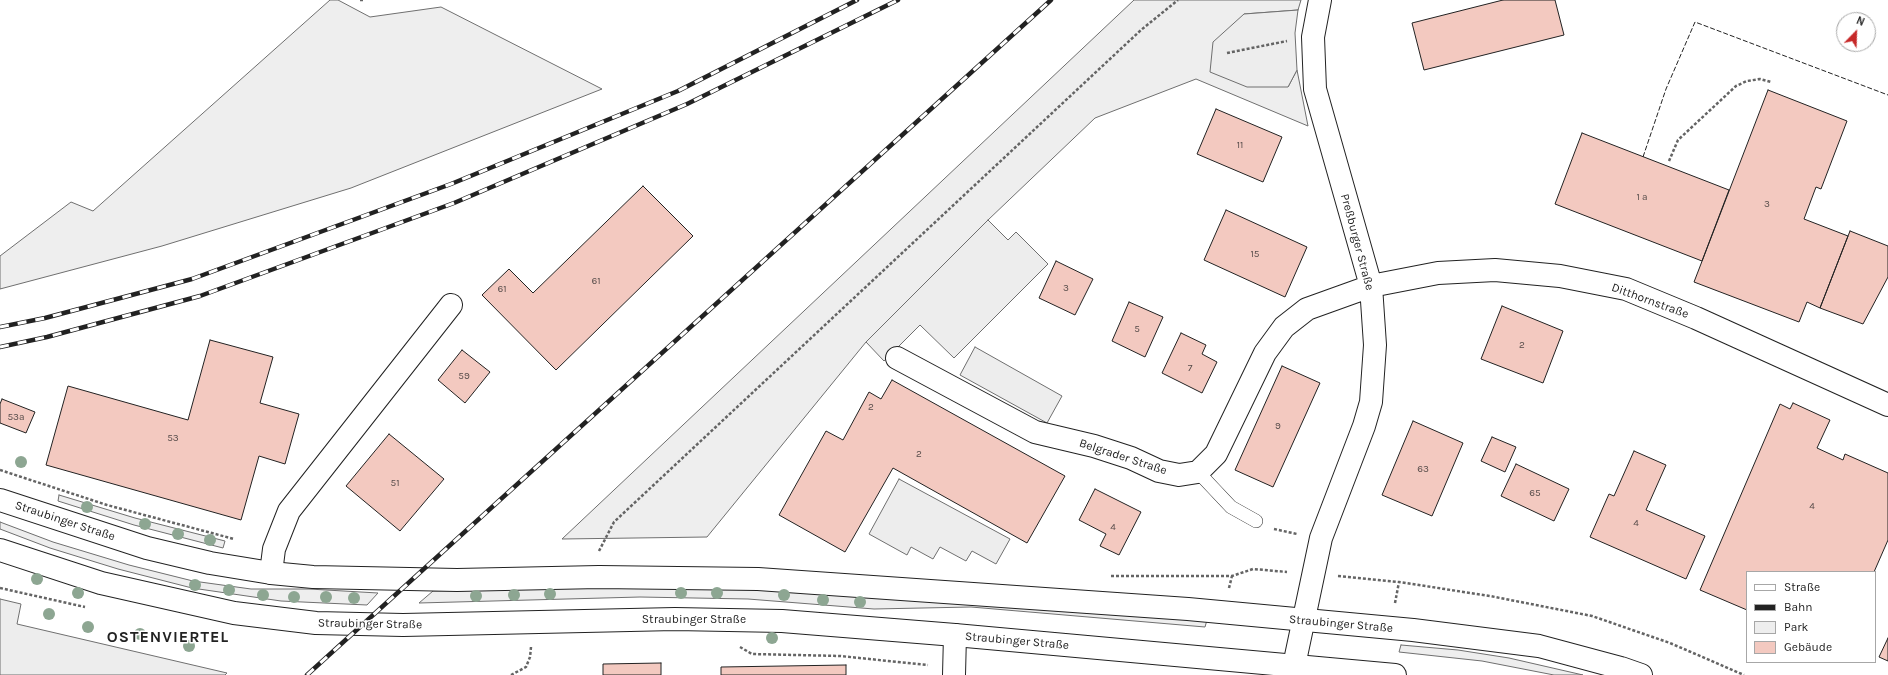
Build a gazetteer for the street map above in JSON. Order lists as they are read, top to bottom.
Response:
{
  "streets": {
    "main road": [
      "Preßburger Straße",
      "Ditthornstraße",
      "Belgrader Straße",
      "Straubinger Straße"
    ]
  },
  "crossings": [
    ["Preßburger Straße", "Ditthornstraße"],
    ["Preßburger Straße", "Straubinger Straße"]
  ],
  "districts": ["OSTENVIERTEL"],
  "house_numbers": [
    "11",
    "1 a",
    "3",
    "15",
    "61",
    "3",
    "61",
    "5",
    "2",
    "7",
    "59",
    "2",
    "53a",
    "9",
    "53",
    "2",
    "63",
    "51",
    "65",
    "4",
    "4",
    "4"
  ],
  "legend": [
    "Straße",
    "Bahn",
    "Park",
    "Gebäude"
  ],
  "north": "top right"
}
